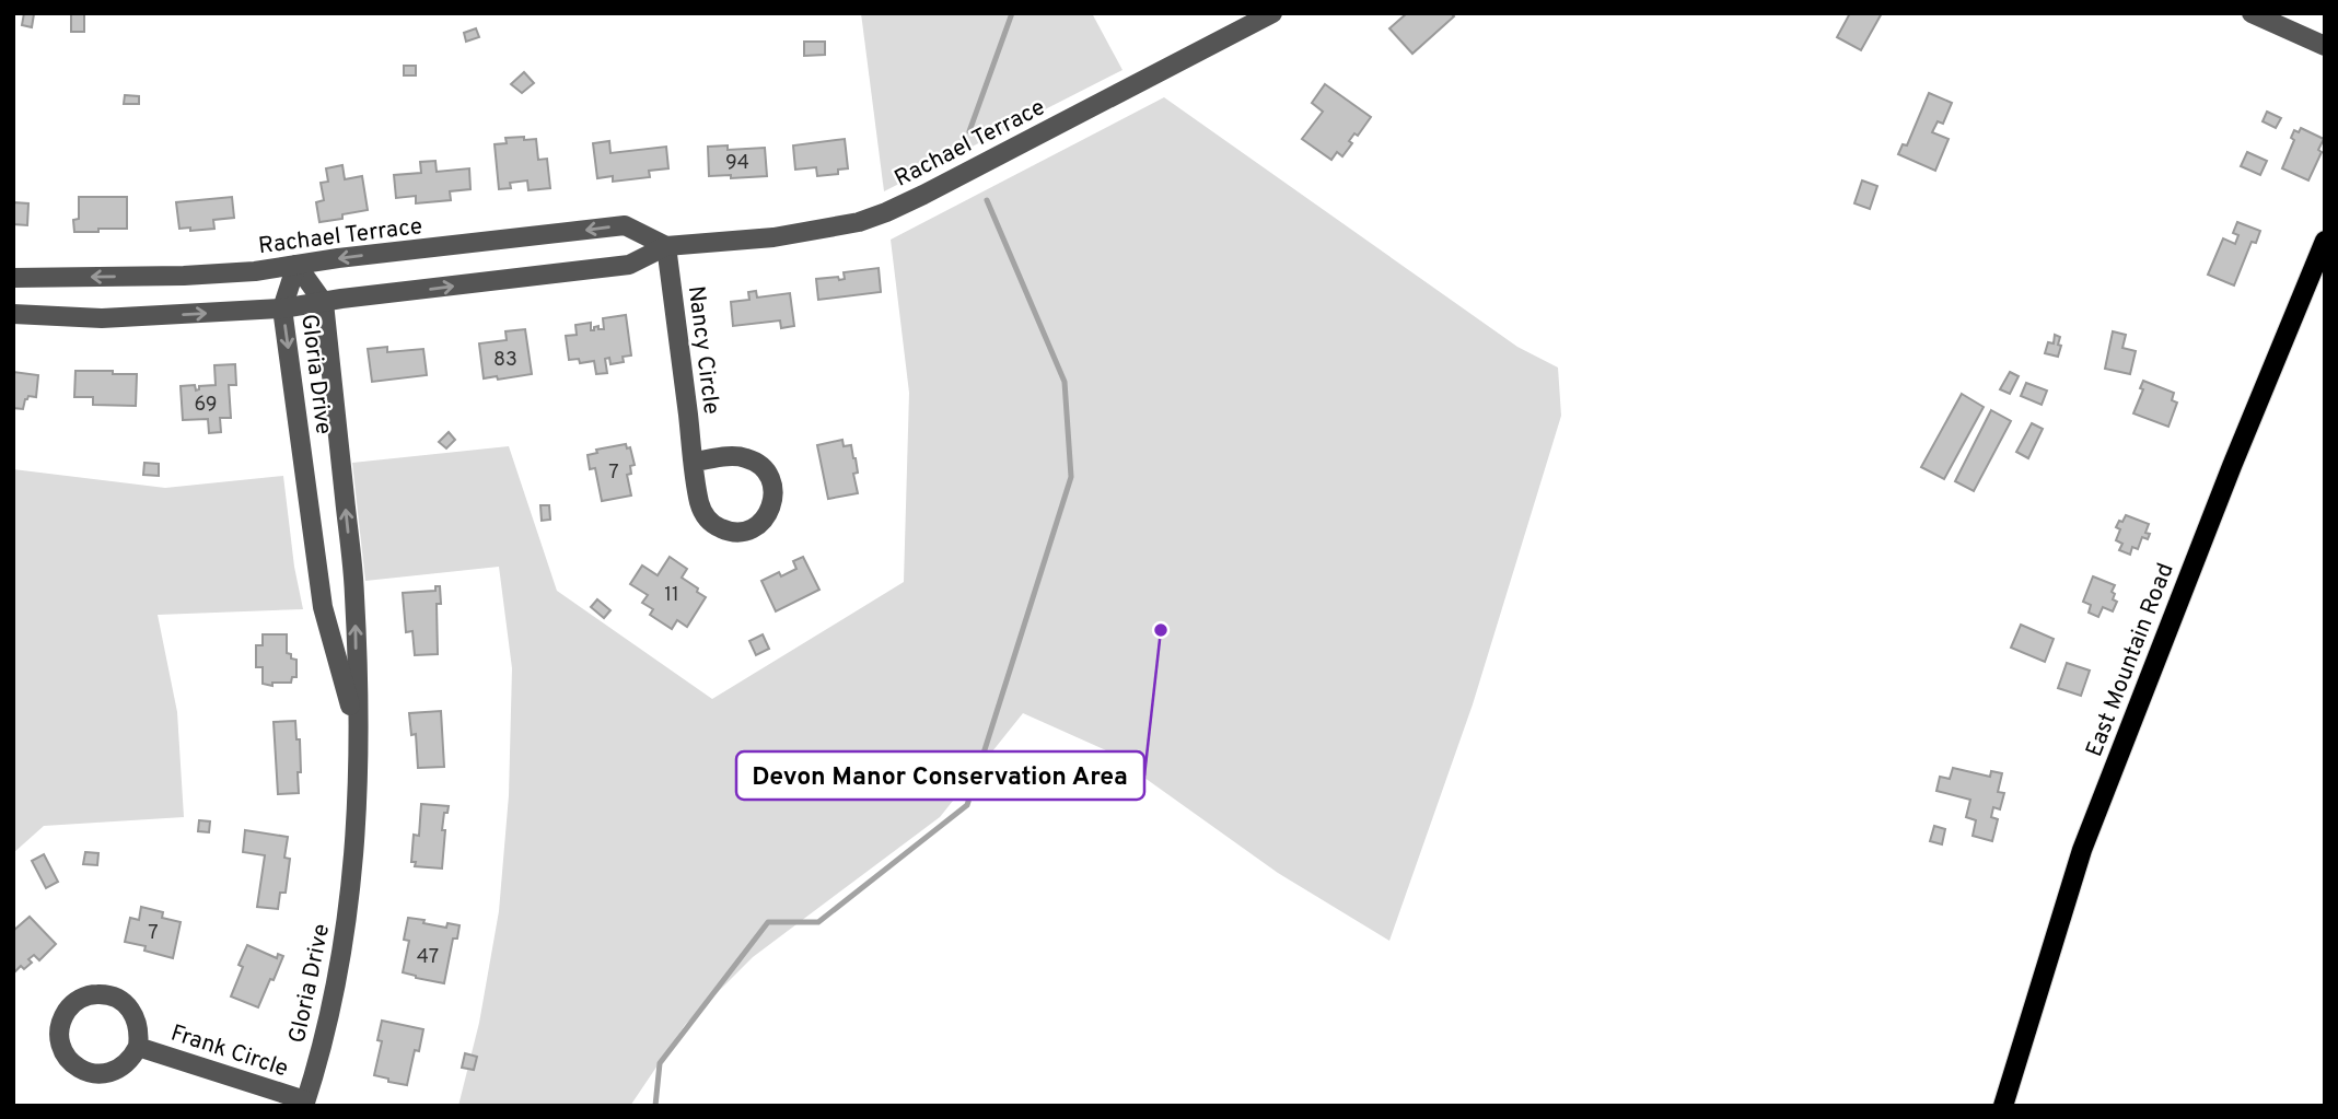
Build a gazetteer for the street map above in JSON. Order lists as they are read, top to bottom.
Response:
{
  "streets": {
    "main road": ["East Mountain Road"],
    "street": [
      "Rachael Terrace",
      "Nancy Circle",
      "Gloria Drive",
      "Frank Circle"
    ]
  },
  "crossings": [
    ["Rachael Terrace", "Nancy Circle"],
    ["Rachael Terrace", "Gloria Drive"],
    ["Gloria Drive", "Frank Circle"]
  ],
  "places": ["Devon Manor Conservation Area"],
  "house_numbers": [
    "94",
    "83",
    "69",
    "7",
    "11",
    "7",
    "47"
  ]
}
